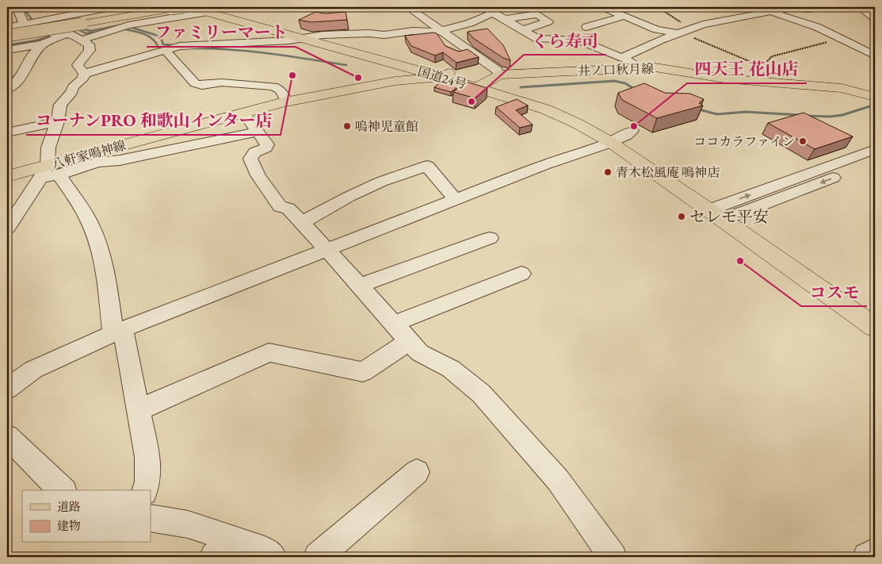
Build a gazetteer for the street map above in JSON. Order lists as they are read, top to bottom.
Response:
{
  "streets": {
    "main road": ["井ノ口秋月線", "国道24号", "八軒家鳴神線"]
  },
  "crossings": [
    ["井ノ口秋月線", "国道24号"],
    ["国道24号", "八軒家鳴神線"]
  ],
  "places": [
    "コーナンPRO 和歌山インター店",
    "ファミリーマート",
    "くら寿司",
    "嗚神児童館",
    "四天王 花山店",
    "ココカラファイン",
    "青木松風庵 鳴神店",
    "セレモ平安",
    "コスモ"
  ],
  "legend": ["道路", "建物"]
}
